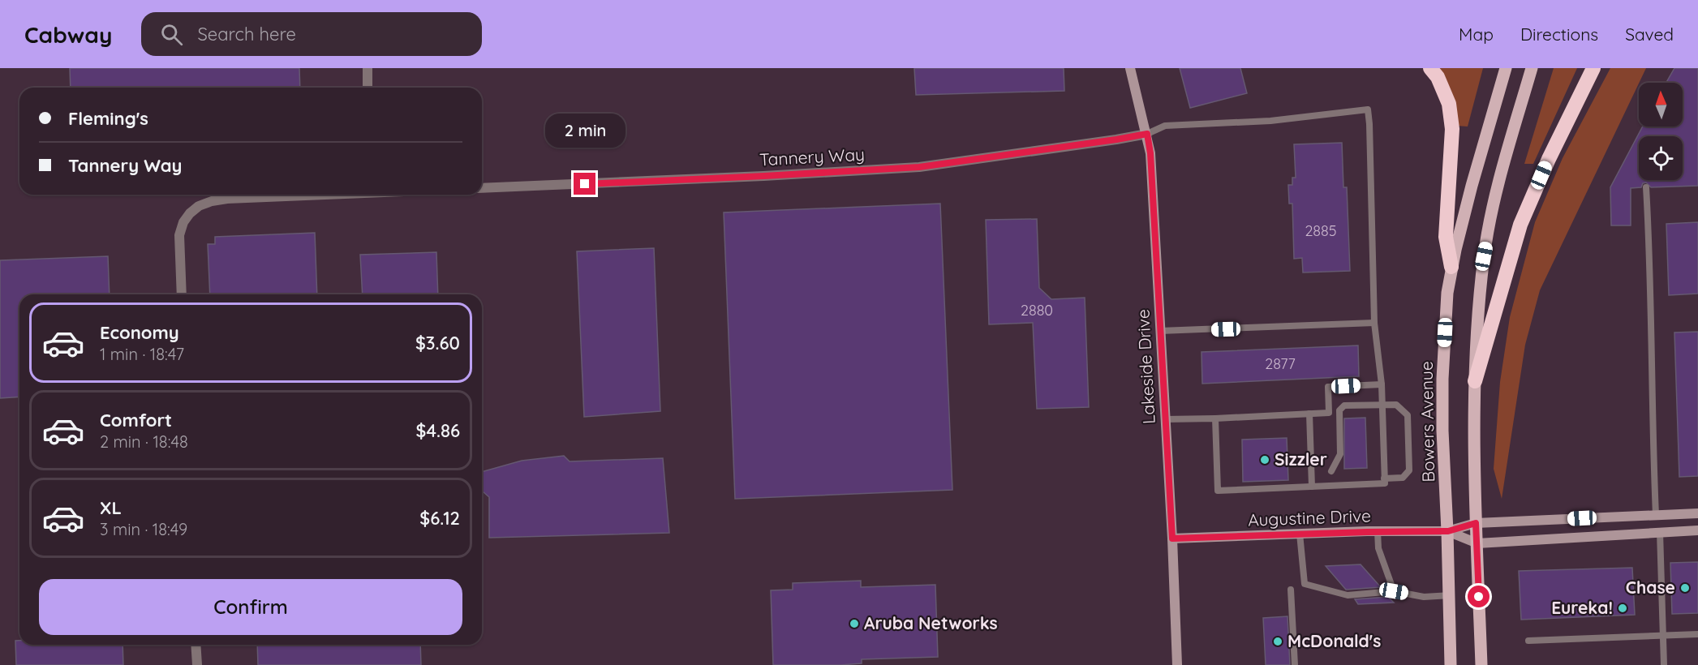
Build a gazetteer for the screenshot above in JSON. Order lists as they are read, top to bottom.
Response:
{
  "streets": {
    "main road": ["Bowers Avenue"],
    "street": ["Tannery Way", "Lakeside Drive", "Augustine Drive"]
  },
  "crossings": [
    ["Tannery Way", "Lakeside Drive"],
    ["Lakeside Drive", "Augustine Drive"],
    ["Bowers Avenue", "Augustine Drive"]
  ],
  "places": [
    "Sizzler",
    "Chase",
    "Eureka!",
    "Aruba Networks",
    "McDonald's"
  ],
  "house_numbers": ["2885", "2880", "2877"],
  "north": "top",
  "page": {
    "header": "Cabway",
    "search": "Search here",
    "nav": ["Map", "Directions", "Saved"],
    "banner": ["Fleming's", "Tannery Way"],
    "bubble": "2 min",
    "list": [
      {
        "name": "Economy",
        "note": "1 min · 18:47",
        "value": "$3.60"
      },
      {
        "name": "Comfort",
        "note": "2 min · 18:48",
        "value": "$4.86"
      },
      {
        "name": "XL",
        "note": "3 min · 18:49",
        "value": "$6.12"
      }
    ],
    "buttons": "Confirm"
  }
}
